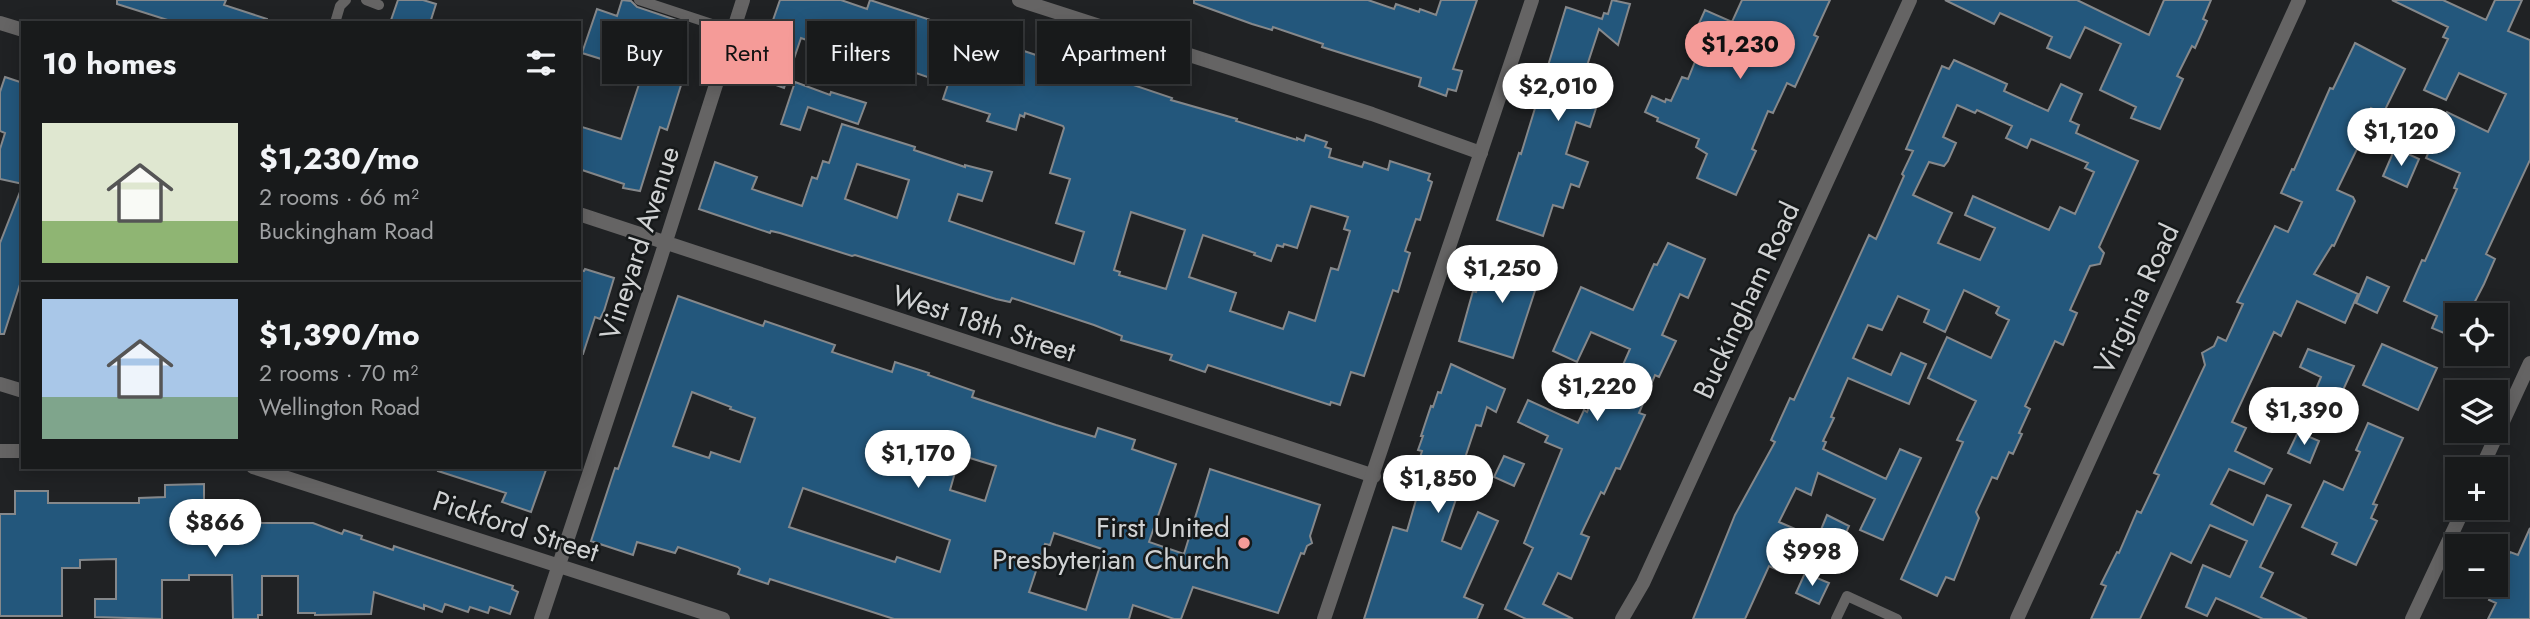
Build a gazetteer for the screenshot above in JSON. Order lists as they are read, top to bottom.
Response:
{
  "streets": {
    "street": [
      "Vineyard Avenue",
      "Virginia Road",
      "Buckingham Road",
      "West 18th Street",
      "Pickford Street"
    ]
  },
  "crossings": [
    ["Vineyard Avenue", "West 18th Street"],
    ["Vineyard Avenue", "Pickford Street"]
  ],
  "places": ["First United Presbyterian Church"],
  "page": {
    "price": [
      "$1,230",
      "$2,010",
      "$1,120",
      "$1,250",
      "$1,220",
      "$1,390",
      "$1,170",
      "$1,850",
      "$866",
      "$998"
    ],
    "chip": [
      "Buy",
      "Rent",
      "Filters",
      "New",
      "Apartment"
    ],
    "heading": "10 homes",
    "list": [
      {
        "name": "$1,230/mo",
        "note": "2 rooms · 66 m² · Buckingham Road"
      },
      {
        "name": "$1,390/mo",
        "note": "2 rooms · 70 m² · Wellington Road"
      }
    ],
    "map_buttons": ["+", "−"]
  }
}
